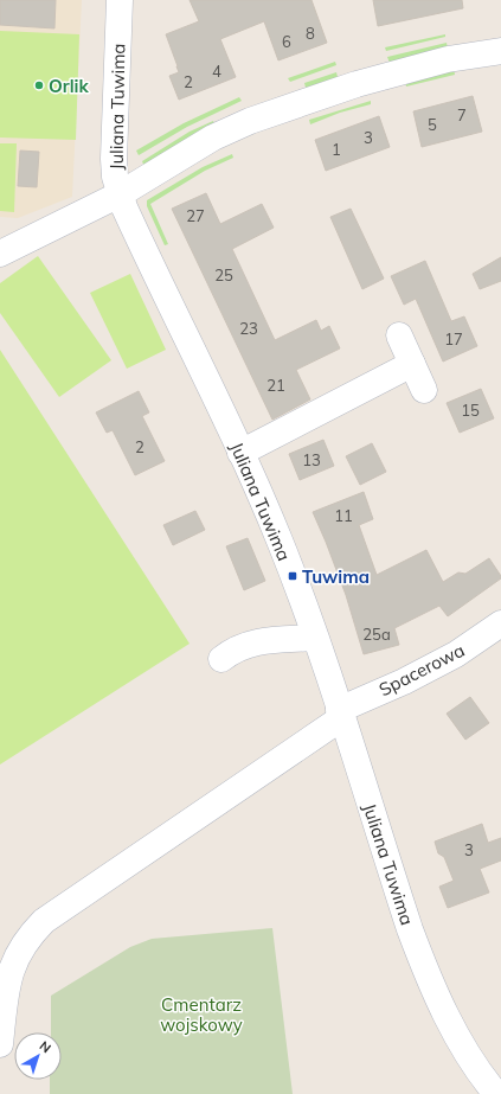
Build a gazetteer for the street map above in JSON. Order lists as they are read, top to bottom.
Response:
{
  "streets": {
    "street": ["Juliana Tuwima", "Spacerowa"]
  },
  "crossings": [
    ["Juliana Tuwima", "Spacerowa"]
  ],
  "parks": ["Cmentarz wojskowy"],
  "places": {
    "other": ["Orlik"],
    "transit": ["Tuwima"]
  },
  "house_numbers": [
    "8",
    "6",
    "4",
    "2",
    "7",
    "5",
    "3",
    "1",
    "27",
    "25",
    "23",
    "17",
    "21",
    "15",
    "2",
    "13",
    "11",
    "25a",
    "3"
  ],
  "north": "top right"
}
